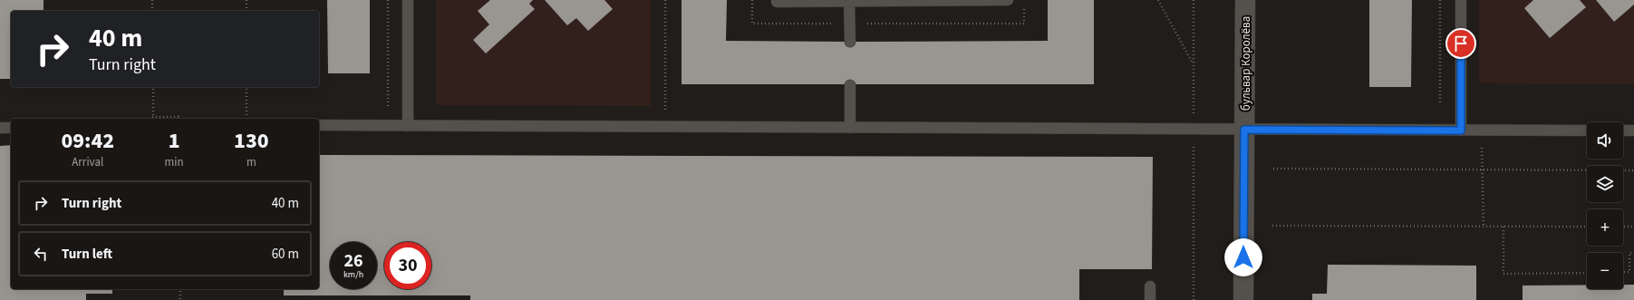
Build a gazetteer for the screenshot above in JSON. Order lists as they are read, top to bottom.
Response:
{
  "streets": {
    "street": ["бульвар Королёва"]
  },
  "page": {
    "turn": ["40 m", "Turn right"],
    "eta": [
      "09:42",
      "Arrival",
      "1",
      "min",
      "130",
      "m"
    ],
    "map_buttons": ["+", "−"],
    "list": [
      {
        "name": "Turn right",
        "value": "40 m"
      },
      {
        "name": "Turn left",
        "value": "60 m"
      }
    ],
    "speed": "26 km/h",
    "limit": "30"
  }
}
